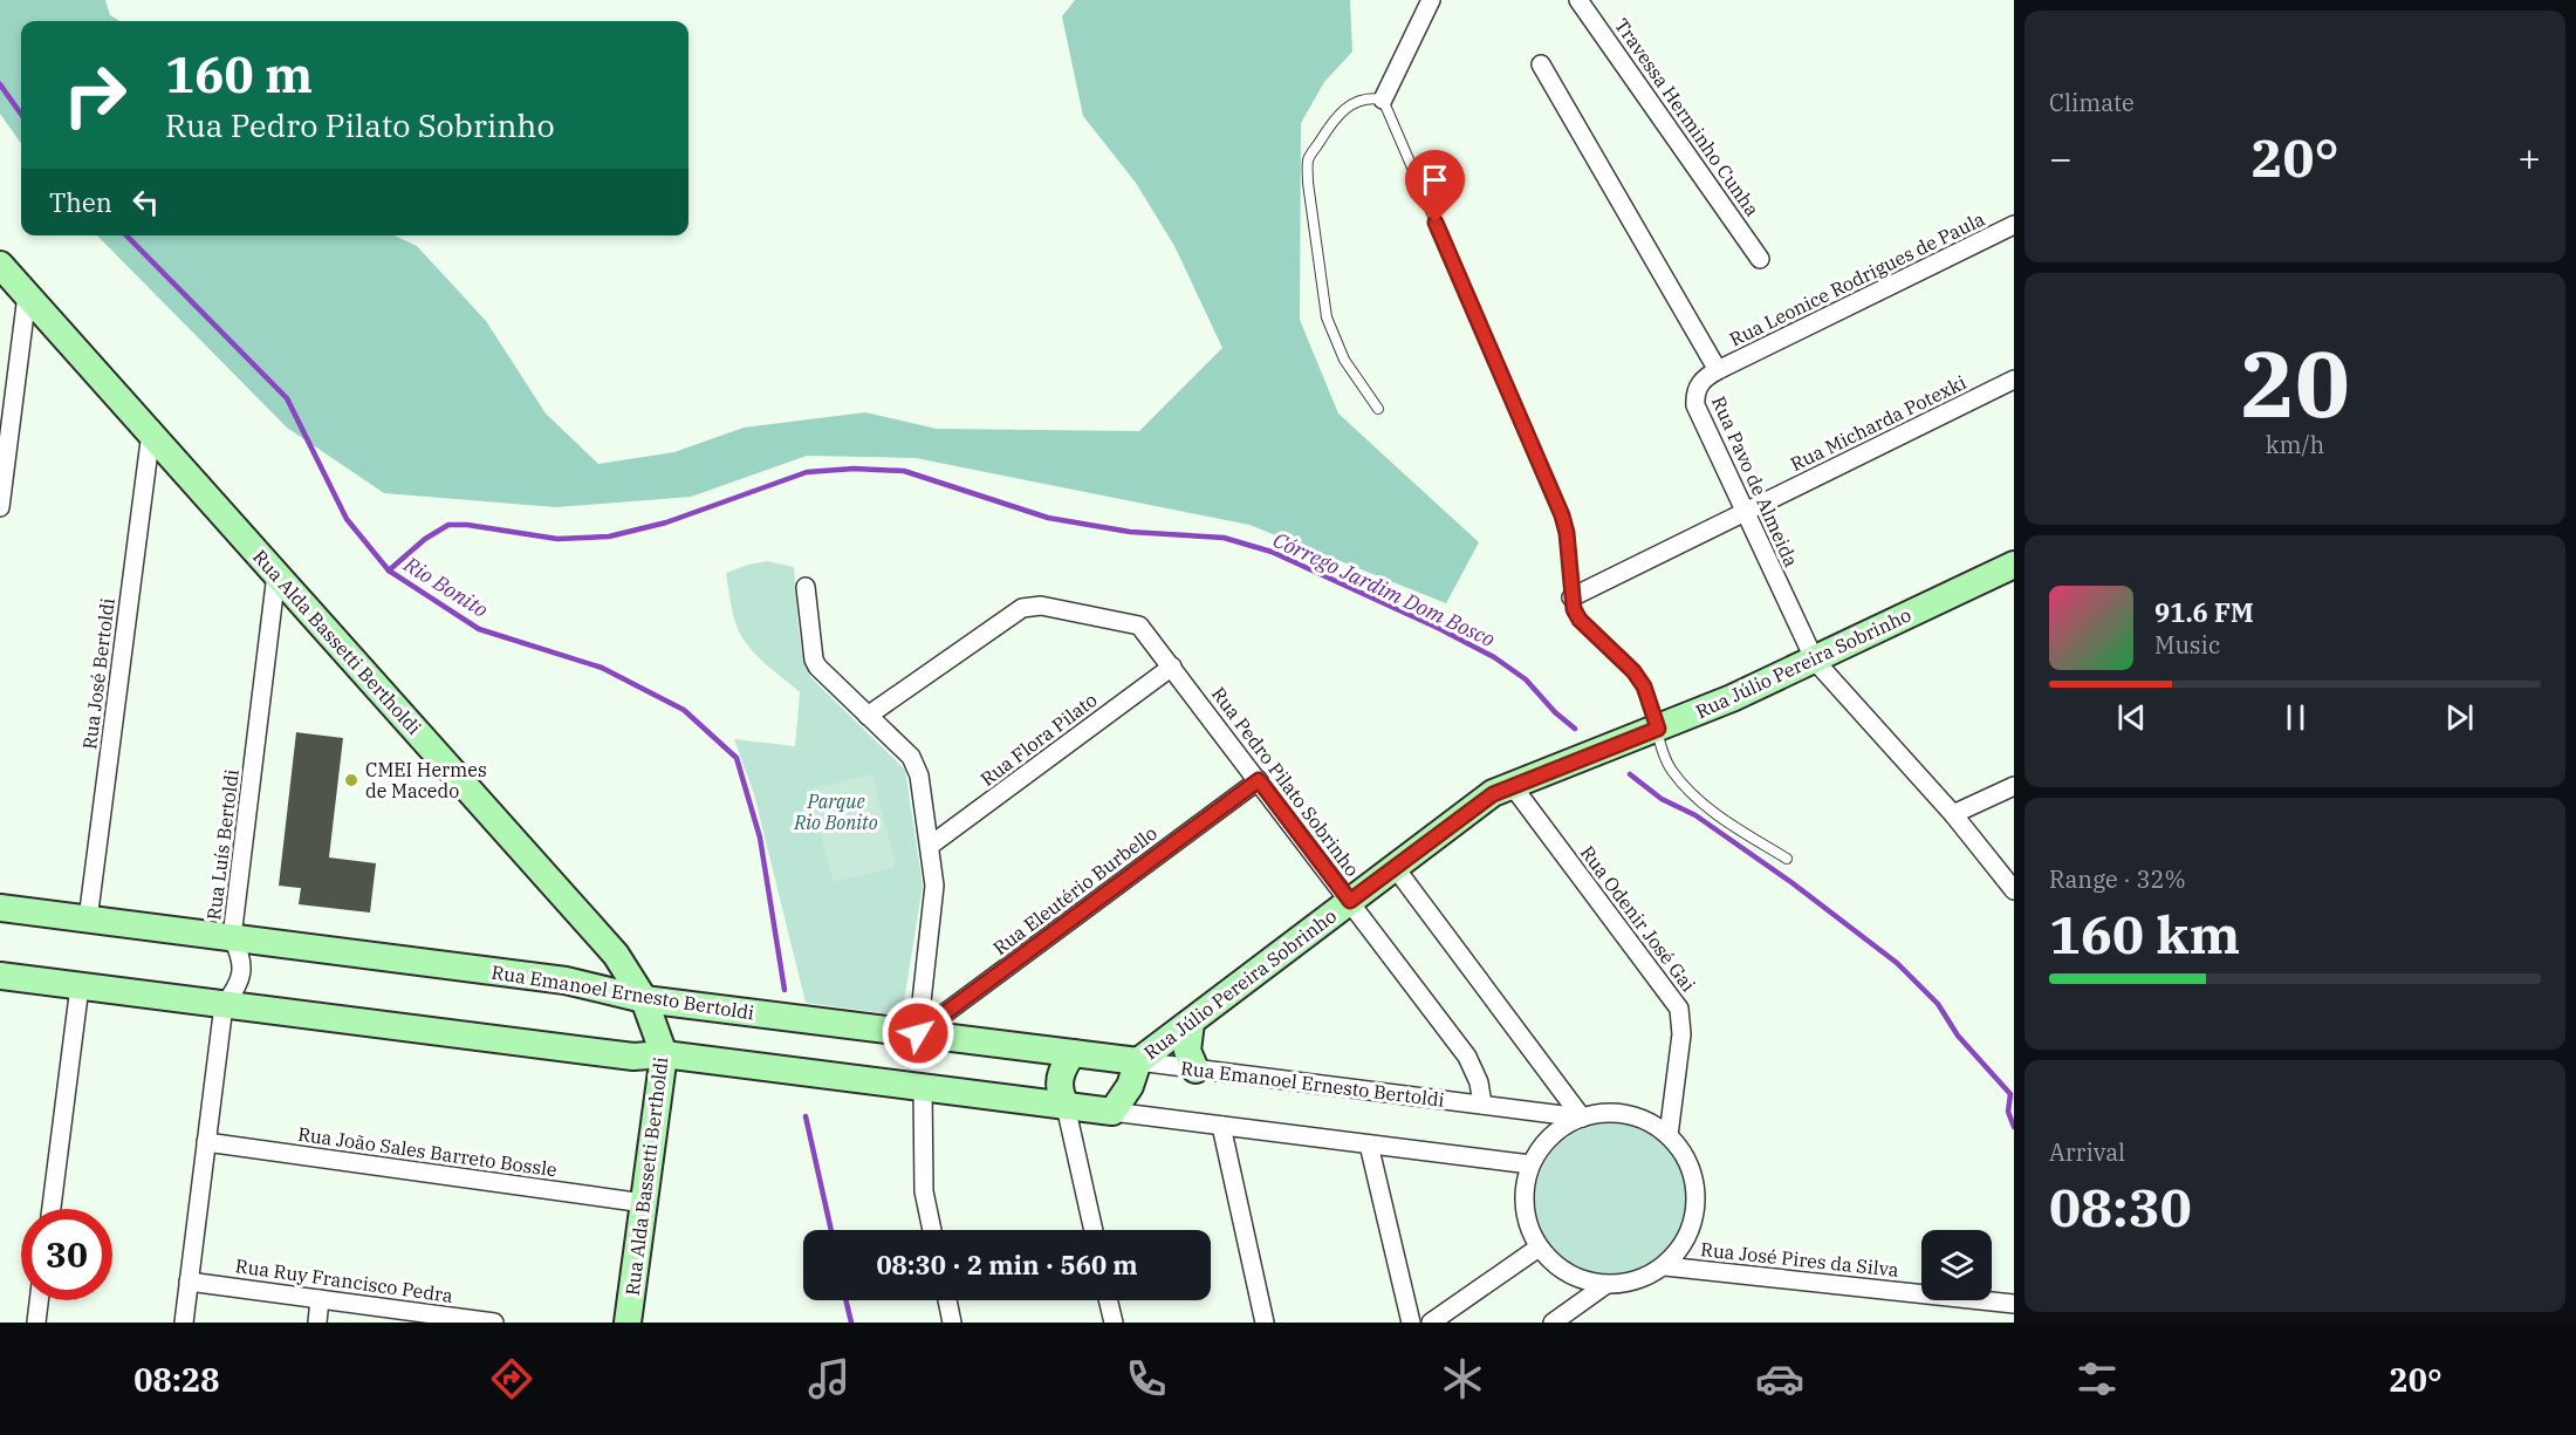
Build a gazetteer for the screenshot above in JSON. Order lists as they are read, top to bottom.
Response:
{
  "streets": {
    "main road": ["Rua Alda Bassetti Bertholdi", "Rua Júlio Pereira Sobrinho", "Rua Emanoel Ernesto Bertoldi"],
    "street": [
      "Travessa Herminho Cunha",
      "Rua Leonice Rodrigues de Paula",
      "Rua Micharda Potexki",
      "Rua Pavo de Almeida",
      "Rua José Bertoldi",
      "Rua Flora Pilato",
      "Rua Pedro Pilato Sobrinho",
      "Rua Luís Bertoldi",
      "Rua Eleutério Burbello",
      "Rua Odenir José Gai",
      "Rua João Sales Barreto Bossle",
      "Rua José Pires da Silva",
      "Rua Ruy Francisco Pedra"
    ]
  },
  "crossings": [
    ["Rua Leonice Rodrigues de Paula", "Rua Pavo de Almeida"],
    ["Rua Micharda Potexki", "Rua Pavo de Almeida"],
    ["Rua Pavo de Almeida", "Rua Júlio Pereira Sobrinho"],
    ["Rua Alda Bassetti Bertholdi", "Rua José Bertoldi"],
    ["Rua Alda Bassetti Bertholdi", "Rua Luís Bertoldi"],
    ["Rua Alda Bassetti Bertholdi", "Rua Emanoel Ernesto Bertoldi"],
    ["Rua Alda Bassetti Bertholdi", "Rua João Sales Barreto Bossle"],
    ["Rua Júlio Pereira Sobrinho", "Rua Pedro Pilato Sobrinho"],
    ["Rua Júlio Pereira Sobrinho", "Rua Odenir José Gai"],
    ["Rua Júlio Pereira Sobrinho", "Rua Emanoel Ernesto Bertoldi"],
    ["Rua José Bertoldi", "Rua Emanoel Ernesto Bertoldi"],
    ["Rua Flora Pilato", "Rua Pedro Pilato Sobrinho"],
    ["Rua Pedro Pilato Sobrinho", "Rua Eleutério Burbello"],
    ["Rua Pedro Pilato Sobrinho", "Rua Emanoel Ernesto Bertoldi"],
    ["Rua Luís Bertoldi", "Rua Emanoel Ernesto Bertoldi"],
    ["Rua Luís Bertoldi", "Rua João Sales Barreto Bossle"],
    ["Rua Luís Bertoldi", "Rua Ruy Francisco Pedra"],
    ["Rua Eleutério Burbello", "Rua Emanoel Ernesto Bertoldi"],
    ["Rua Odenir José Gai", "Rua Emanoel Ernesto Bertoldi"],
    ["Rua Odenir José Gai", "Rua José Pires da Silva"],
    ["Rua Emanoel Ernesto Bertoldi", "Rua José Pires da Silva"]
  ],
  "water": ["Rio Bonito", "Córrego Jardim Dom Bosco"],
  "parks": ["Parque Rio Bonito"],
  "places": ["CMEI Hermes de Macedo"],
  "page": {
    "tile": [
      "Climate",
      ["20", "km/h"],
      ["Range · 32%", "160 km"],
      ["Arrival", "08:30"]
    ],
    "turn": ["160 m", "Rua Pedro Pilato Sobrinho"],
    "heat": ["−", "20°", "+"],
    "then": "Then",
    "song": ["91.6 FM", "Music"],
    "limit": "30",
    "trip": "08:30 · 2 min · 560 m",
    "tabs": ["08:28", "20°"]
  }
}
